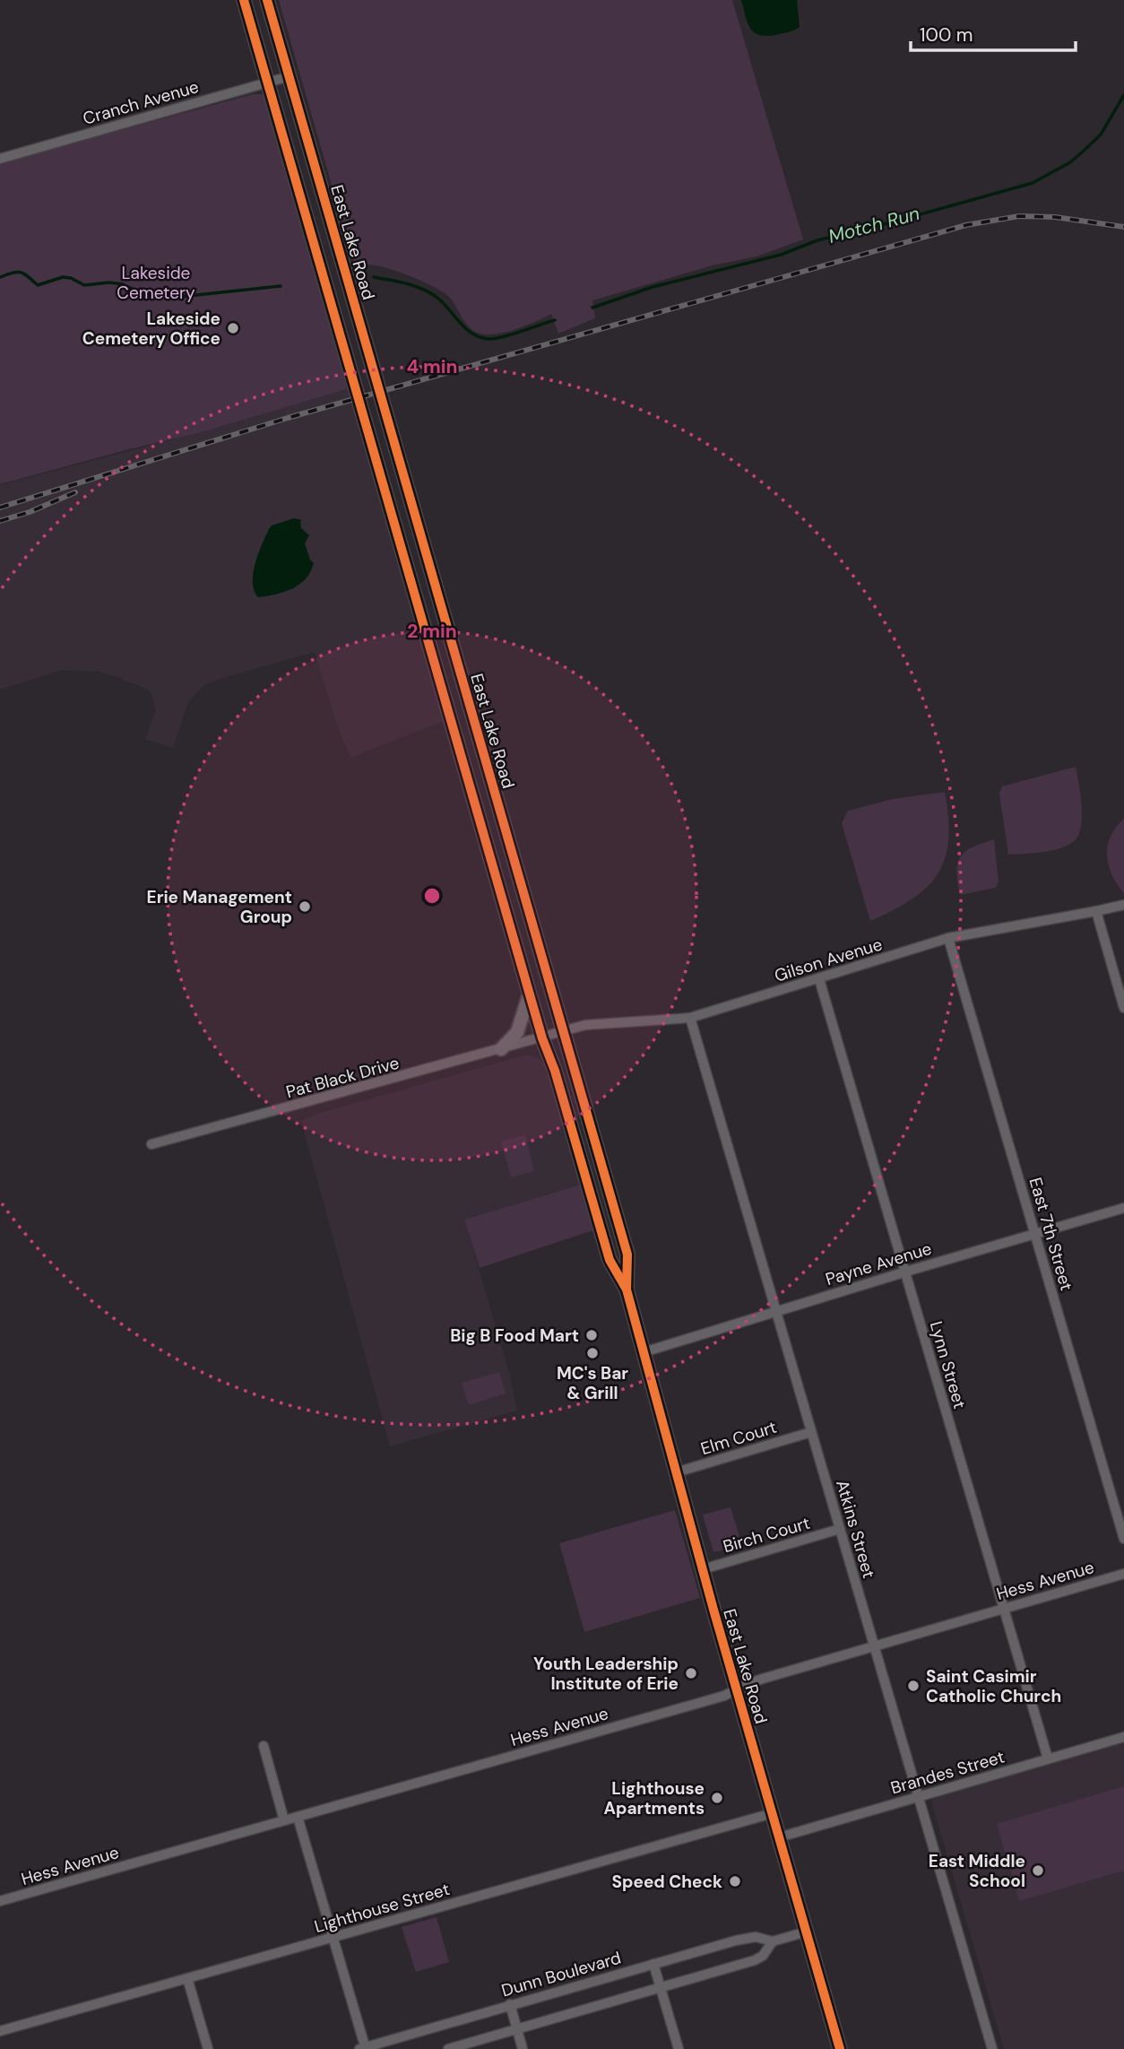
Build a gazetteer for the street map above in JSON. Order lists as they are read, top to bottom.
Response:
{
  "streets": {
    "main road": ["East Lake Road"],
    "street": [
      "Cranch Avenue",
      "Gilson Avenue",
      "Pat Black Drive",
      "East 7th Street",
      "Payne Avenue",
      "Lynn Street",
      "Elm Court",
      "Atkins Street",
      "Birch Court",
      "Hess Avenue",
      "Brandes Street",
      "Lighthouse Street",
      "Dunn Boulevard"
    ]
  },
  "crossings": [
    ["Cranch Avenue", "East Lake Road"],
    ["East Lake Road", "Gilson Avenue"],
    ["East Lake Road", "Pat Black Drive"],
    ["East Lake Road", "Payne Avenue"],
    ["East Lake Road", "Elm Court"],
    ["East Lake Road", "Birch Court"],
    ["East Lake Road", "Hess Avenue"],
    ["East Lake Road", "Brandes Street"],
    ["East Lake Road", "Lighthouse Street"],
    ["East Lake Road", "Dunn Boulevard"],
    ["Gilson Avenue", "Pat Black Drive"],
    ["Gilson Avenue", "East 7th Street"],
    ["Gilson Avenue", "Lynn Street"],
    ["Gilson Avenue", "Atkins Street"],
    ["East 7th Street", "Payne Avenue"],
    ["Payne Avenue", "Lynn Street"],
    ["Payne Avenue", "Atkins Street"],
    ["Lynn Street", "Hess Avenue"],
    ["Lynn Street", "Brandes Street"],
    ["Elm Court", "Atkins Street"],
    ["Atkins Street", "Birch Court"],
    ["Atkins Street", "Hess Avenue"],
    ["Atkins Street", "Brandes Street"]
  ],
  "water": ["Motch Run"],
  "parks": ["Lakeside Cemetery"],
  "places": [
    "Lakeside Cemetery Office",
    "Erie Management Group",
    "Big B Food Mart",
    "MC's Bar & Grill",
    "Youth Leadership Institute of Erie",
    "Saint Casimir Catholic Church",
    "Lighthouse Apartments",
    "East Middle School",
    "Speed Check"
  ],
  "scale_bar": "100 m",
  "rings": ["4 min", "2 min"]
}
